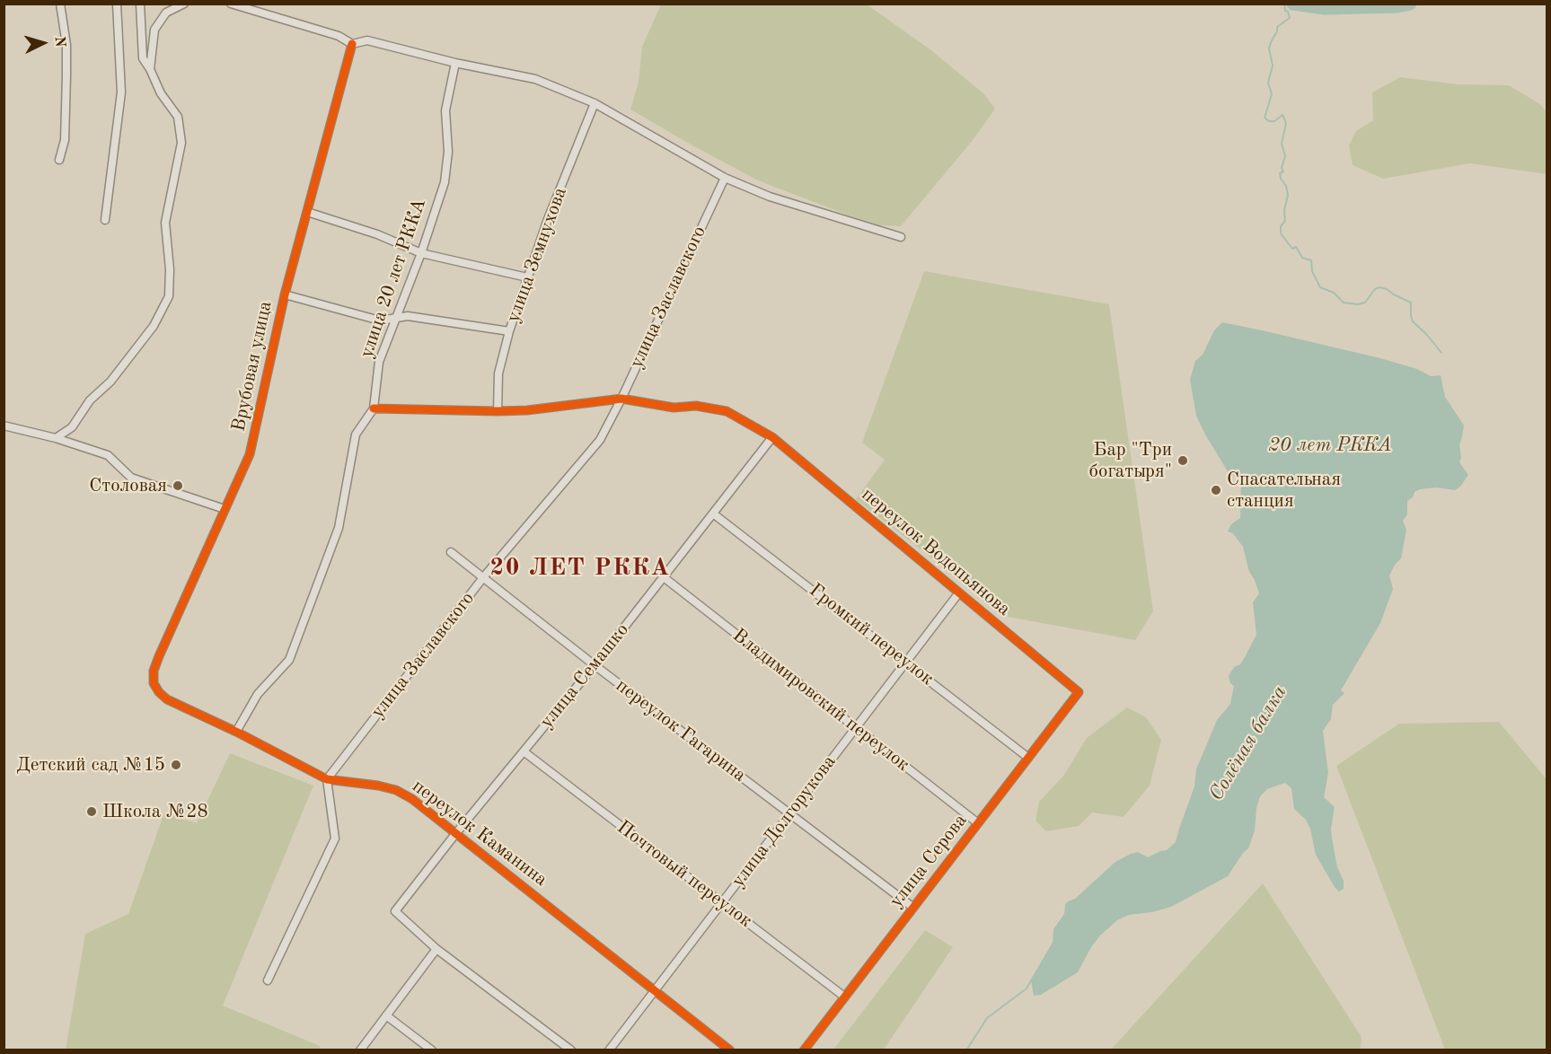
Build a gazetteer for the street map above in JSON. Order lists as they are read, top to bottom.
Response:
{
  "streets": {
    "street": [
      "улица Земнухова",
      "улица 20 лет РККА",
      "улица Заславского",
      "Врубовая улица",
      "переулок Водопьянова",
      "Громкий переулок",
      "улица Семашко",
      "Владимировский переулок",
      "переулок Гагарина",
      "улица Долгорукова",
      "переулок Каманина",
      "улица Серова",
      "Почтовый переулок"
    ]
  },
  "crossings": [
    ["улица Земнухова", "переулок Водопьянова"],
    ["улица 20 лет РККА", "переулок Водопьянова"],
    ["улица 20 лет РККА", "переулок Каманина"],
    ["улица Заславского", "переулок Водопьянова"],
    ["улица Заславского", "переулок Гагарина"],
    ["улица Заславского", "переулок Каманина"],
    ["Врубовая улица", "переулок Каманина"],
    ["переулок Водопьянова", "улица Семашко"],
    ["переулок Водопьянова", "улица Долгорукова"],
    ["переулок Водопьянова", "улица Серова"],
    ["Громкий переулок", "улица Семашко"],
    ["Громкий переулок", "улица Долгорукова"],
    ["Громкий переулок", "улица Серова"],
    ["улица Семашко", "Владимировский переулок"],
    ["улица Семашко", "переулок Гагарина"],
    ["улица Семашко", "переулок Каманина"],
    ["улица Семашко", "Почтовый переулок"],
    ["Владимировский переулок", "улица Долгорукова"],
    ["Владимировский переулок", "улица Серова"],
    ["переулок Гагарина", "улица Долгорукова"],
    ["переулок Гагарина", "улица Серова"],
    ["улица Долгорукова", "переулок Каманина"],
    ["улица Долгорукова", "Почтовый переулок"],
    ["улица Серова", "Почтовый переулок"]
  ],
  "districts": ["20 ЛЕТ РККА"],
  "water": ["20 лет РККА", "Солёная балка"],
  "places": [
    "Бар \"Три богатыря\"",
    "Столовая",
    "Спасательная станция",
    "Детский сад №15",
    "Школа №28"
  ],
  "north": "right"
}
